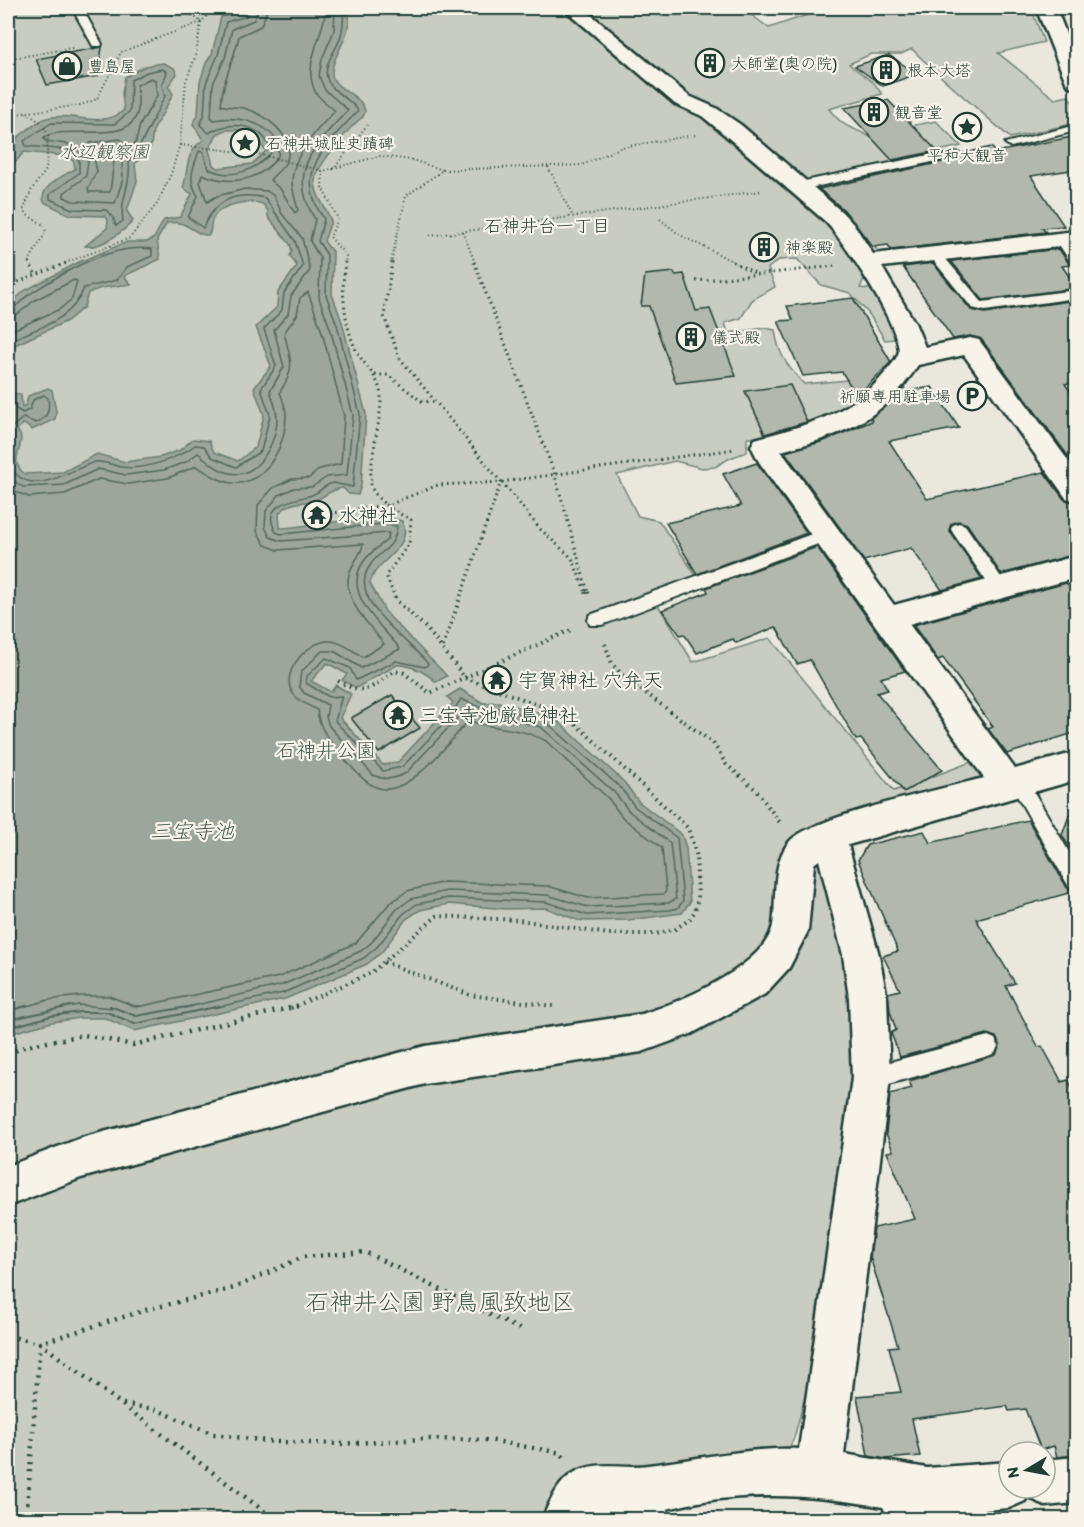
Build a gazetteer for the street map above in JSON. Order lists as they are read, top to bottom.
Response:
{
  "districts": ["石神井台一丁目"],
  "water": ["水辺観察園", "三宝寺池"],
  "parks": ["石神井公園", "石神井公園 野鳥風致地区"],
  "places": {
    "building": [
      "大師堂(奥の院)",
      "根本大塔",
      "観音堂",
      "神楽殿",
      "儀式殿"
    ],
    "shop": ["豊島屋"],
    "place": ["平和大観音", "石神井城阯史蹟碑"],
    "parking": ["祈願専用駐車場"],
    "temple": ["水神社", "宇賀神社 穴弁天", "三宝寺池厳島神社"]
  },
  "north": "left"
}
